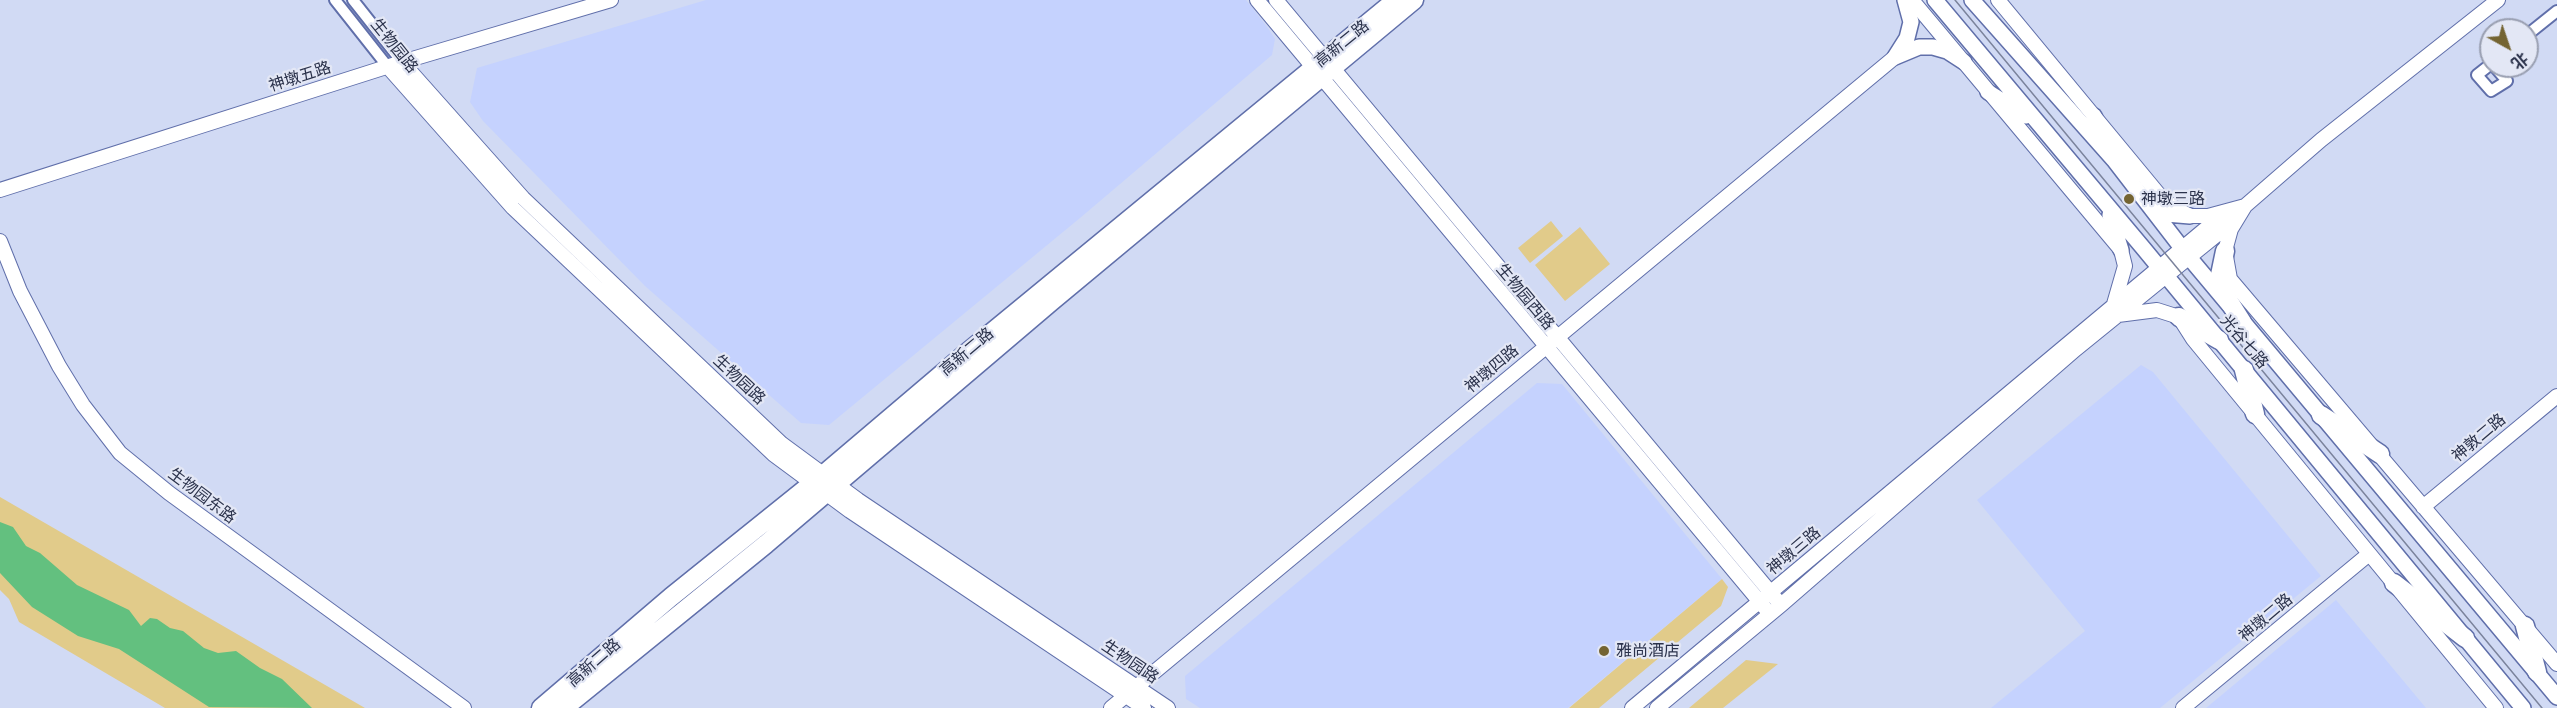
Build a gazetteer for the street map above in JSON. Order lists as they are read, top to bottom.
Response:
{
  "streets": {
    "main road": ["高新二路", "光谷七路"],
    "street": [
      "生物园路",
      "神墩五路",
      "生物园西路",
      "神墩四路",
      "神敦二路",
      "生物园东路",
      "神墩三路",
      "神墩二路"
    ]
  },
  "crossings": [
    ["高新二路", "生物园路"],
    ["高新二路", "生物园西路"],
    ["生物园路", "神墩五路"],
    ["生物园路", "神墩四路"],
    ["生物园西路", "神墩四路"],
    ["生物园西路", "神墩三路"],
    ["光谷七路", "神墩三路"]
  ],
  "places": ["神墩三路", "雅尚酒店"],
  "north": "bottom right"
}
